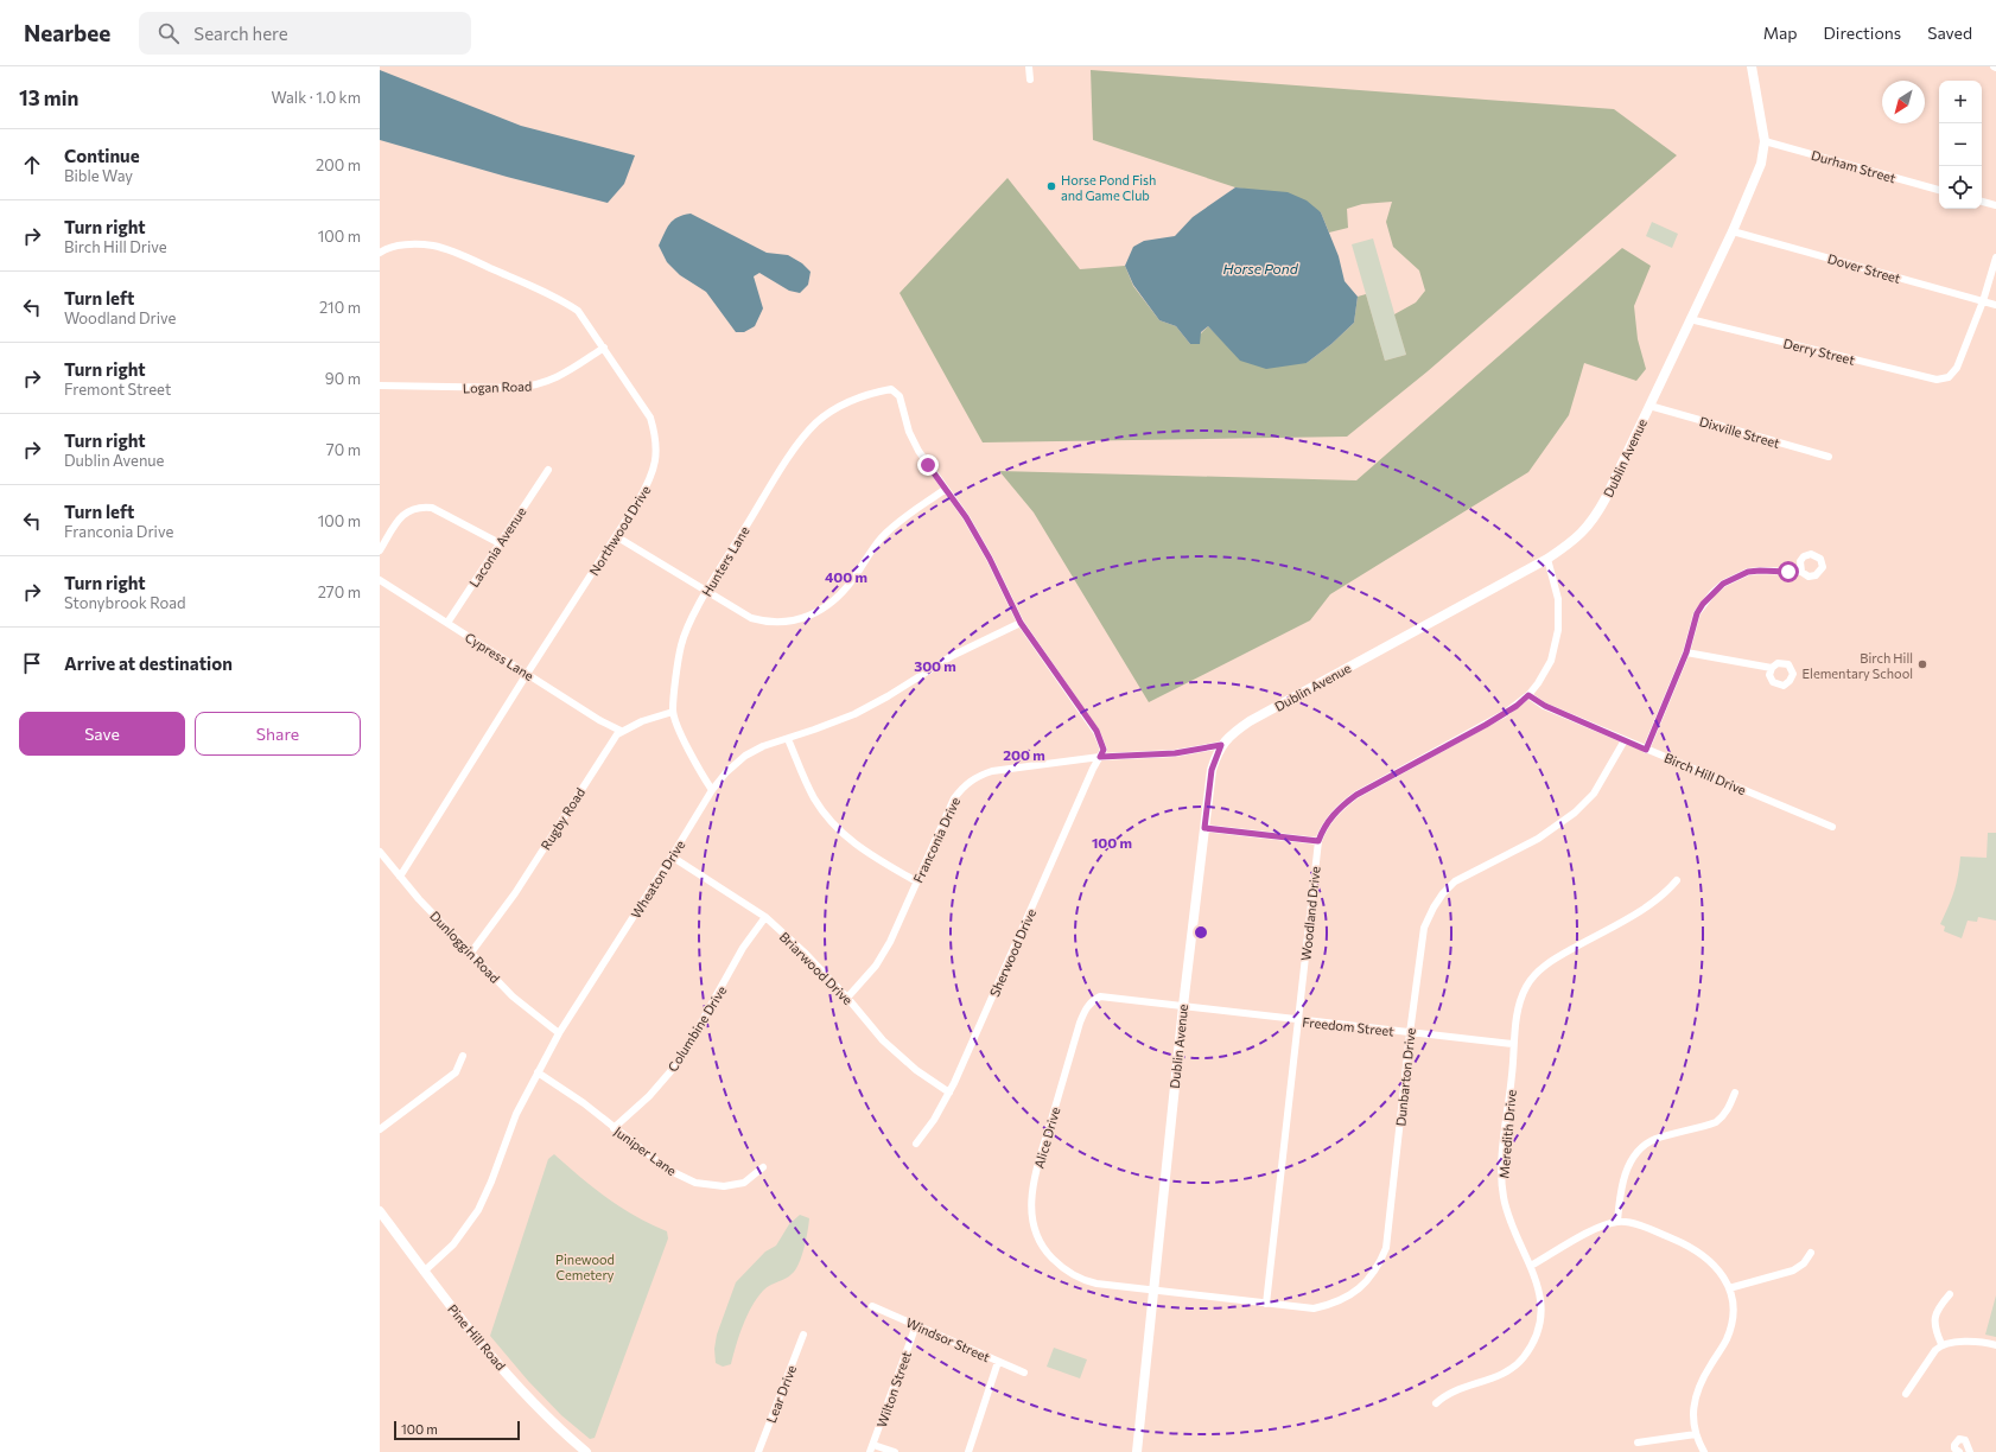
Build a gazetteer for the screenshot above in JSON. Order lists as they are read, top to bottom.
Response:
{
  "streets": {
    "street": [
      "Durham Street",
      "Dover Street",
      "Derry Street",
      "Logan Road",
      "Dixville Street",
      "Dublin Avenue",
      "Northwood Drive",
      "Laconia Avenue",
      "Hunters Lane",
      "Cypress Lane",
      "Birch Hill Drive",
      "Rugby Road",
      "Franconia Drive",
      "Wheaton Drive",
      "Woodland Drive",
      "Dunloggin Road",
      "Sherwood Drive",
      "Briarwood Drive",
      "Freedom Street",
      "Columbine Drive",
      "Dunbarton Drive",
      "Meredith Drive",
      "Alice Drive",
      "Juniper Lane",
      "Pine Hill Road",
      "Windsor Street",
      "Wilton Street",
      "Lear Drive"
    ]
  },
  "crossings": [
    ["Durham Street", "Dublin Avenue"],
    ["Dover Street", "Derry Street"],
    ["Dover Street", "Dublin Avenue"],
    ["Derry Street", "Dublin Avenue"],
    ["Logan Road", "Northwood Drive"],
    ["Dixville Street", "Dublin Avenue"],
    ["Dublin Avenue", "Franconia Drive"],
    ["Dublin Avenue", "Woodland Drive"],
    ["Dublin Avenue", "Freedom Street"],
    ["Dublin Avenue", "Dunbarton Drive"],
    ["Dublin Avenue", "Alice Drive"],
    ["Northwood Drive", "Cypress Lane"],
    ["Northwood Drive", "Dunloggin Road"],
    ["Laconia Avenue", "Cypress Lane"],
    ["Hunters Lane", "Rugby Road"],
    ["Cypress Lane", "Rugby Road"],
    ["Birch Hill Drive", "Woodland Drive"],
    ["Birch Hill Drive", "Dunbarton Drive"],
    ["Rugby Road", "Dunloggin Road"],
    ["Franconia Drive", "Sherwood Drive"],
    ["Franconia Drive", "Briarwood Drive"],
    ["Wheaton Drive", "Dunloggin Road"],
    ["Wheaton Drive", "Briarwood Drive"],
    ["Wheaton Drive", "Juniper Lane"],
    ["Wheaton Drive", "Pine Hill Road"],
    ["Woodland Drive", "Freedom Street"],
    ["Woodland Drive", "Dunbarton Drive"],
    ["Sherwood Drive", "Briarwood Drive"],
    ["Briarwood Drive", "Columbine Drive"],
    ["Freedom Street", "Dunbarton Drive"],
    ["Freedom Street", "Meredith Drive"],
    ["Freedom Street", "Alice Drive"],
    ["Columbine Drive", "Juniper Lane"],
    ["Dunbarton Drive", "Alice Drive"],
    ["Windsor Street", "Wilton Street"]
  ],
  "water": ["Horse Pond"],
  "parks": ["Pinewood Cemetery"],
  "places": ["Horse Pond Fish and Game Club", "Birch Hill Elementary School"],
  "scale_bar": "100 m",
  "north": "bottom left",
  "page": {
    "header": "Nearbee",
    "search": "Search here",
    "nav": ["Map", "Directions", "Saved"],
    "heading": ["13 min", "Walk · 1.0 km"],
    "map_buttons": ["+", "−"],
    "list": [
      ["Continue", "Bible Way", "200 m"],
      ["Turn right", "Birch Hill Drive", "100 m"],
      ["Turn left", "Woodland Drive", "210 m"],
      ["Turn right", "Fremont Street", "90 m"],
      ["Turn right", "Dublin Avenue", "70 m"],
      ["Turn left", "Franconia Drive", "100 m"],
      ["Turn right", "Stonybrook Road", "270 m"],
      "Arrive at destination"
    ],
    "buttons": ["Save", "Share"],
    "scale": "100 m"
  },
  "rings": [
    "400 m",
    "300 m",
    "200 m",
    "100 m"
  ]
}
